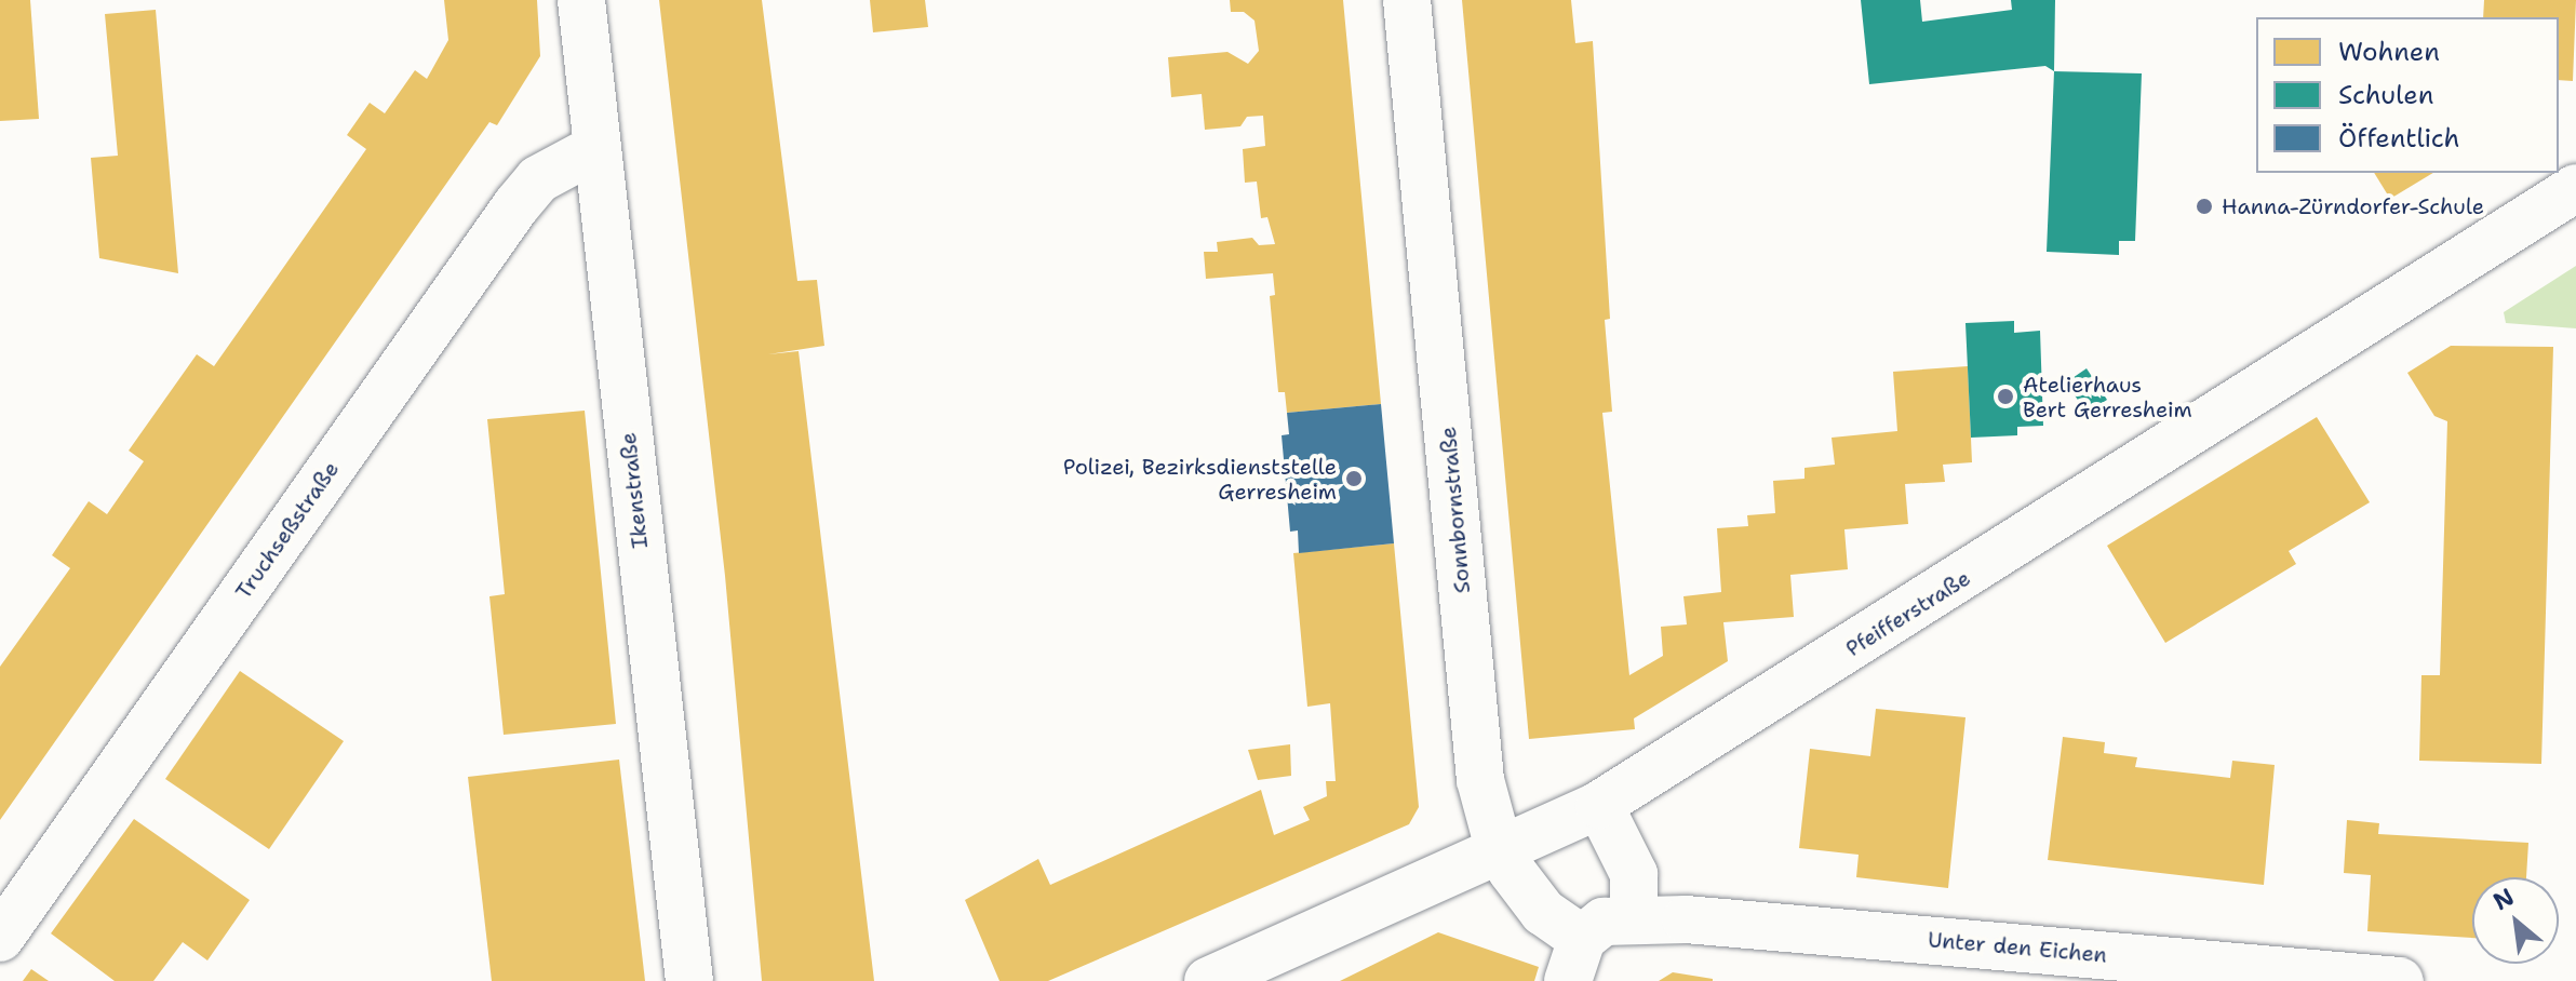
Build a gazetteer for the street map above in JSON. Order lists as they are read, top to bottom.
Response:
{
  "streets": {
    "street": [
      "Ikenstraße",
      "Sonnbornstraße",
      "Truchseßstraße",
      "Pfeifferstraße",
      "Unter den Eichen"
    ]
  },
  "crossings": [
    ["Ikenstraße", "Truchseßstraße"],
    ["Sonnbornstraße", "Pfeifferstraße"],
    ["Sonnbornstraße", "Unter den Eichen"]
  ],
  "places": ["Hanna-Zürndorfer-Schule", "Atelierhaus Bert Gerresheim", "Polizei, Bezirksdienststelle Gerresheim"],
  "legend": ["Wohnen", "Schulen", "Öffentlich"],
  "north": "top left"
}
